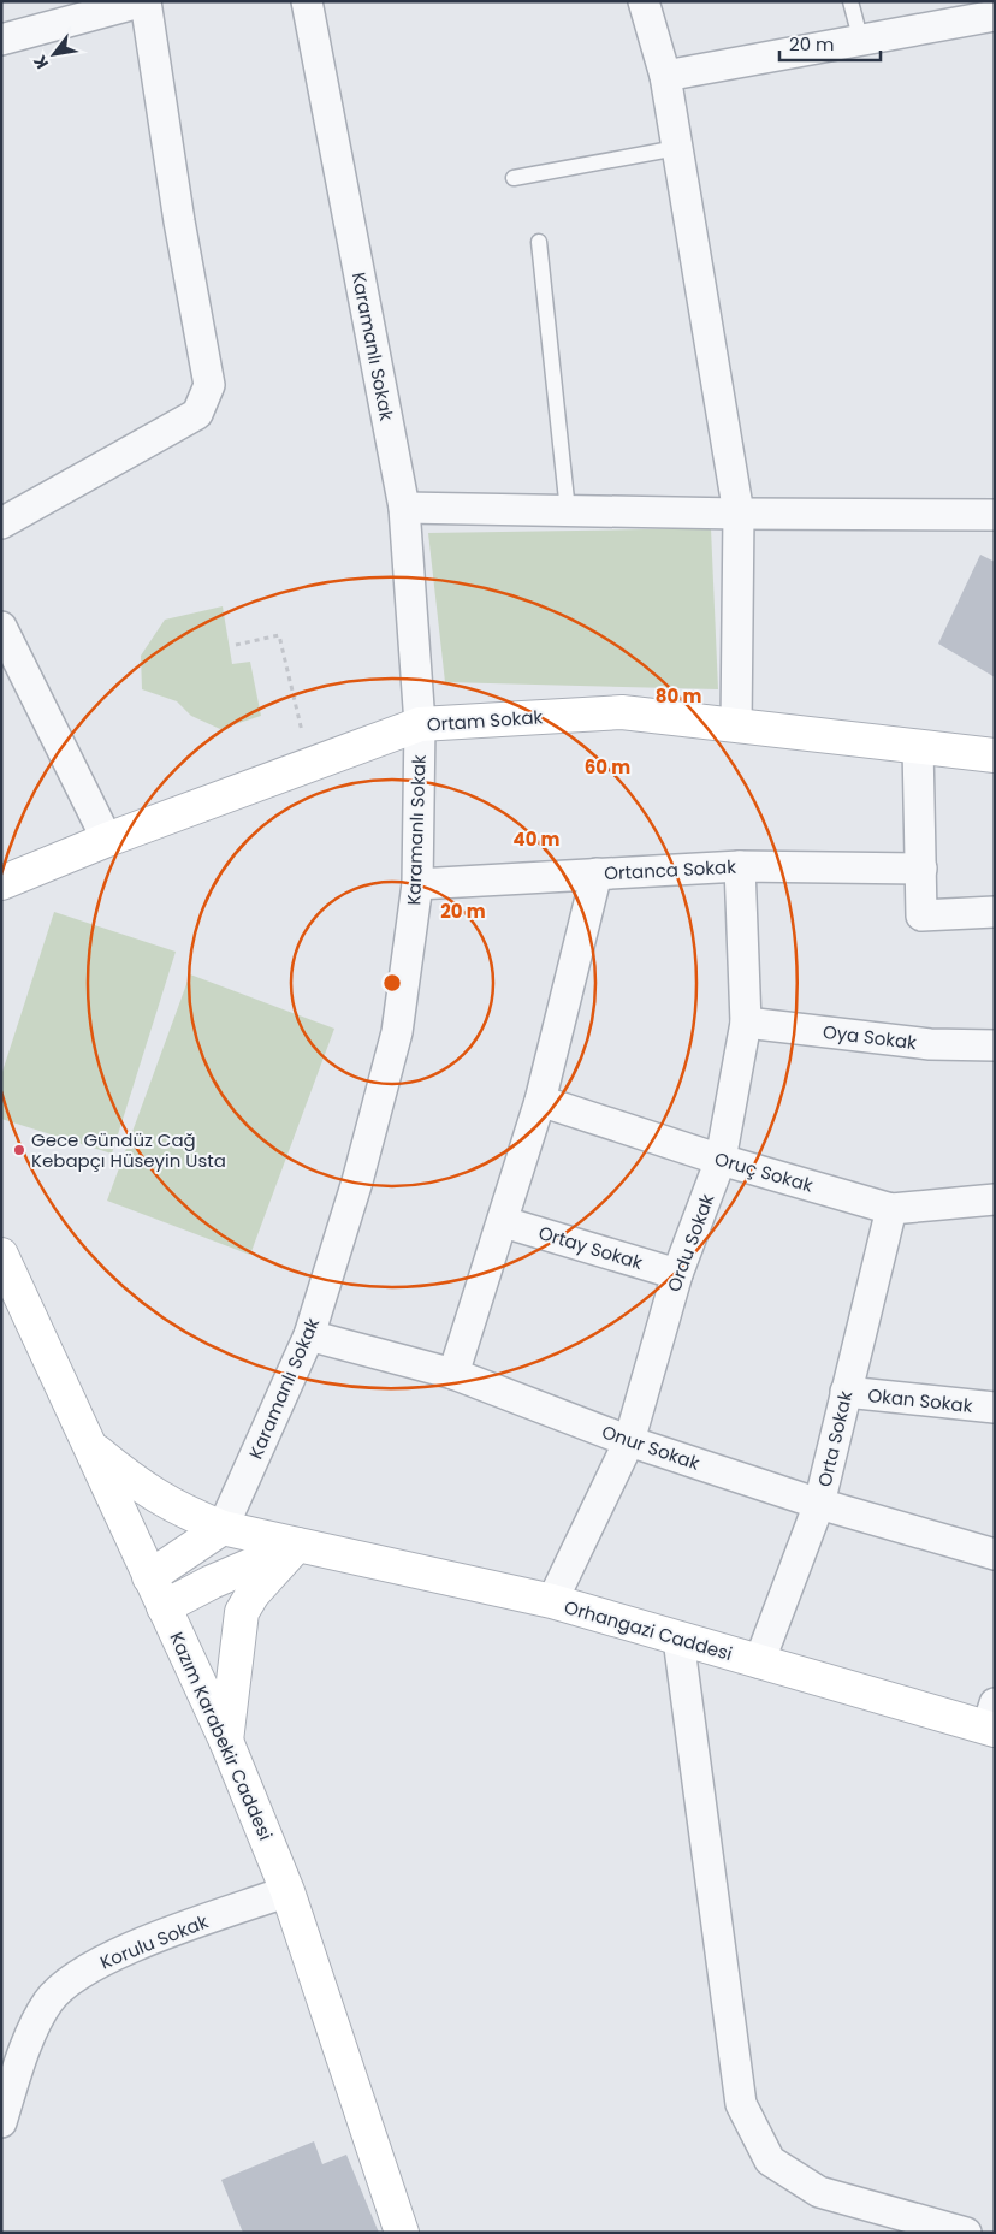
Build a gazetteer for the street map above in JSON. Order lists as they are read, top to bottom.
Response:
{
  "streets": {
    "street": [
      "Karamanlı Sokak",
      "Ortam Sokak",
      "Ortanca Sokak",
      "Oya Sokak",
      "Oruç Sokak",
      "Ordu Sokak",
      "Ortay Sokak",
      "Okan Sokak",
      "Orta Sokak",
      "Onur Sokak",
      "Orhangazi Caddesi",
      "Kazım Karabekir Caddesi",
      "Korulu Sokak"
    ]
  },
  "crossings": [
    ["Karamanlı Sokak", "Ortam Sokak"],
    ["Karamanlı Sokak", "Ortanca Sokak"],
    ["Karamanlı Sokak", "Onur Sokak"],
    ["Karamanlı Sokak", "Orhangazi Caddesi"],
    ["Ortanca Sokak", "Ordu Sokak"],
    ["Oya Sokak", "Ordu Sokak"],
    ["Oruç Sokak", "Ordu Sokak"],
    ["Oruç Sokak", "Orta Sokak"],
    ["Ordu Sokak", "Ortay Sokak"],
    ["Ordu Sokak", "Onur Sokak"],
    ["Ordu Sokak", "Orhangazi Caddesi"],
    ["Okan Sokak", "Orta Sokak"],
    ["Orta Sokak", "Onur Sokak"],
    ["Orta Sokak", "Orhangazi Caddesi"],
    ["Orhangazi Caddesi", "Kazım Karabekir Caddesi"],
    ["Kazım Karabekir Caddesi", "Korulu Sokak"]
  ],
  "places": ["Gece Gündüz Cağ Kebapçı Hüseyin Usta"],
  "scale_bar": "20 m",
  "north": "bottom left",
  "rings": [
    "80 m",
    "60 m",
    "40 m",
    "20 m"
  ]
}
